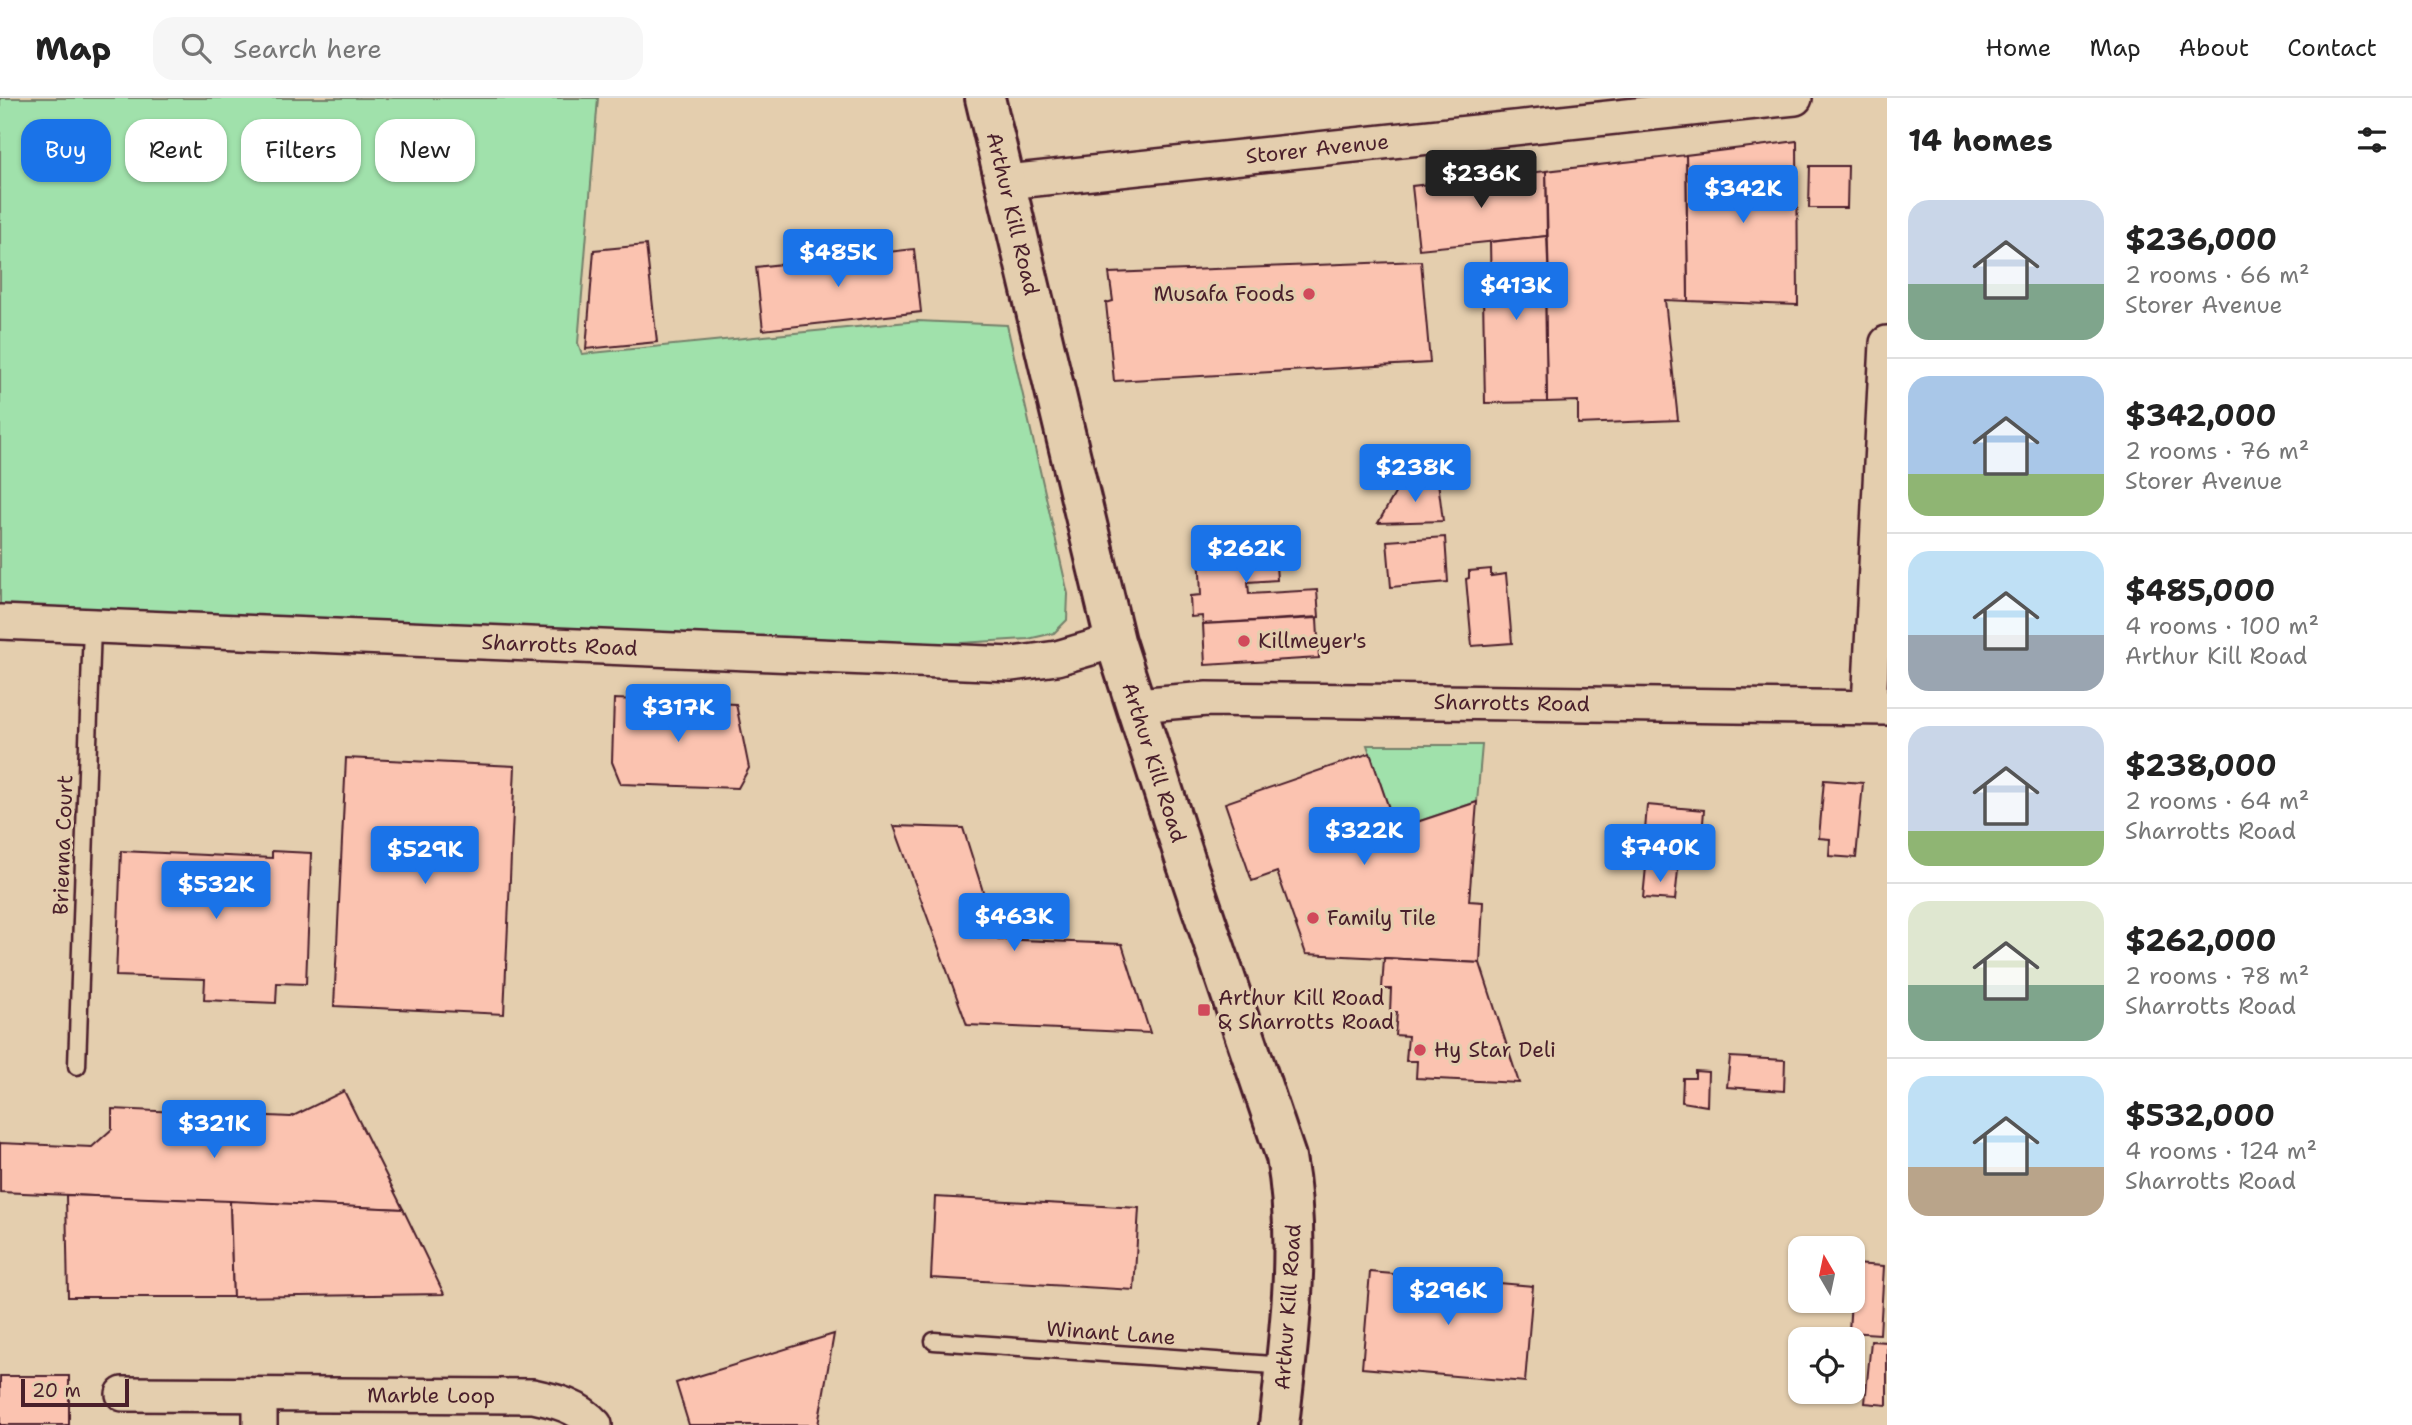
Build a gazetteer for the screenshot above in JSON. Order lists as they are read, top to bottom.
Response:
{
  "streets": {
    "street": [
      "Storer Avenue",
      "Arthur Kill Road",
      "Sharrotts Road",
      "Marble Loop"
    ],
    "lane": ["Brienna Court", "Winant Lane"]
  },
  "crossings": [
    ["Storer Avenue", "Arthur Kill Road"],
    ["Arthur Kill Road", "Sharrotts Road"],
    ["Arthur Kill Road", "Winant Lane"],
    ["Sharrotts Road", "Brienna Court"]
  ],
  "places": {
    "other": [
      "Musafa Foods",
      "Killmeyer's",
      "Family Tile",
      "Hy Star Deli"
    ],
    "transit": ["Arthur Kill Road & Sharrotts Road"]
  },
  "scale_bar": "20 m",
  "north": "top",
  "page": {
    "header": "Map",
    "search": "Search here",
    "nav": [
      "Home",
      "Map",
      "About",
      "Contact"
    ],
    "heading": "14 homes",
    "chip": [
      "Buy",
      "Rent",
      "Filters",
      "New"
    ],
    "price": [
      "$236K",
      "$342K",
      "$485K",
      "$413K",
      "$238K",
      "$262K",
      "$317K",
      "$322K",
      "$740K",
      "$529K",
      "$532K",
      "$463K",
      "$321K",
      "$296K"
    ],
    "list": [
      {
        "name": "$236,000",
        "note": "2 rooms · 66 m² · Storer Avenue"
      },
      {
        "name": "$342,000",
        "note": "2 rooms · 76 m² · Storer Avenue"
      },
      {
        "name": "$485,000",
        "note": "4 rooms · 100 m² · Arthur Kill Road"
      },
      {
        "name": "$238,000",
        "note": "2 rooms · 64 m² · Sharrotts Road"
      },
      {
        "name": "$262,000",
        "note": "2 rooms · 78 m² · Sharrotts Road"
      },
      {
        "name": "$532,000",
        "note": "4 rooms · 124 m² · Sharrotts Road"
      }
    ],
    "scale": "20 m"
  }
}
